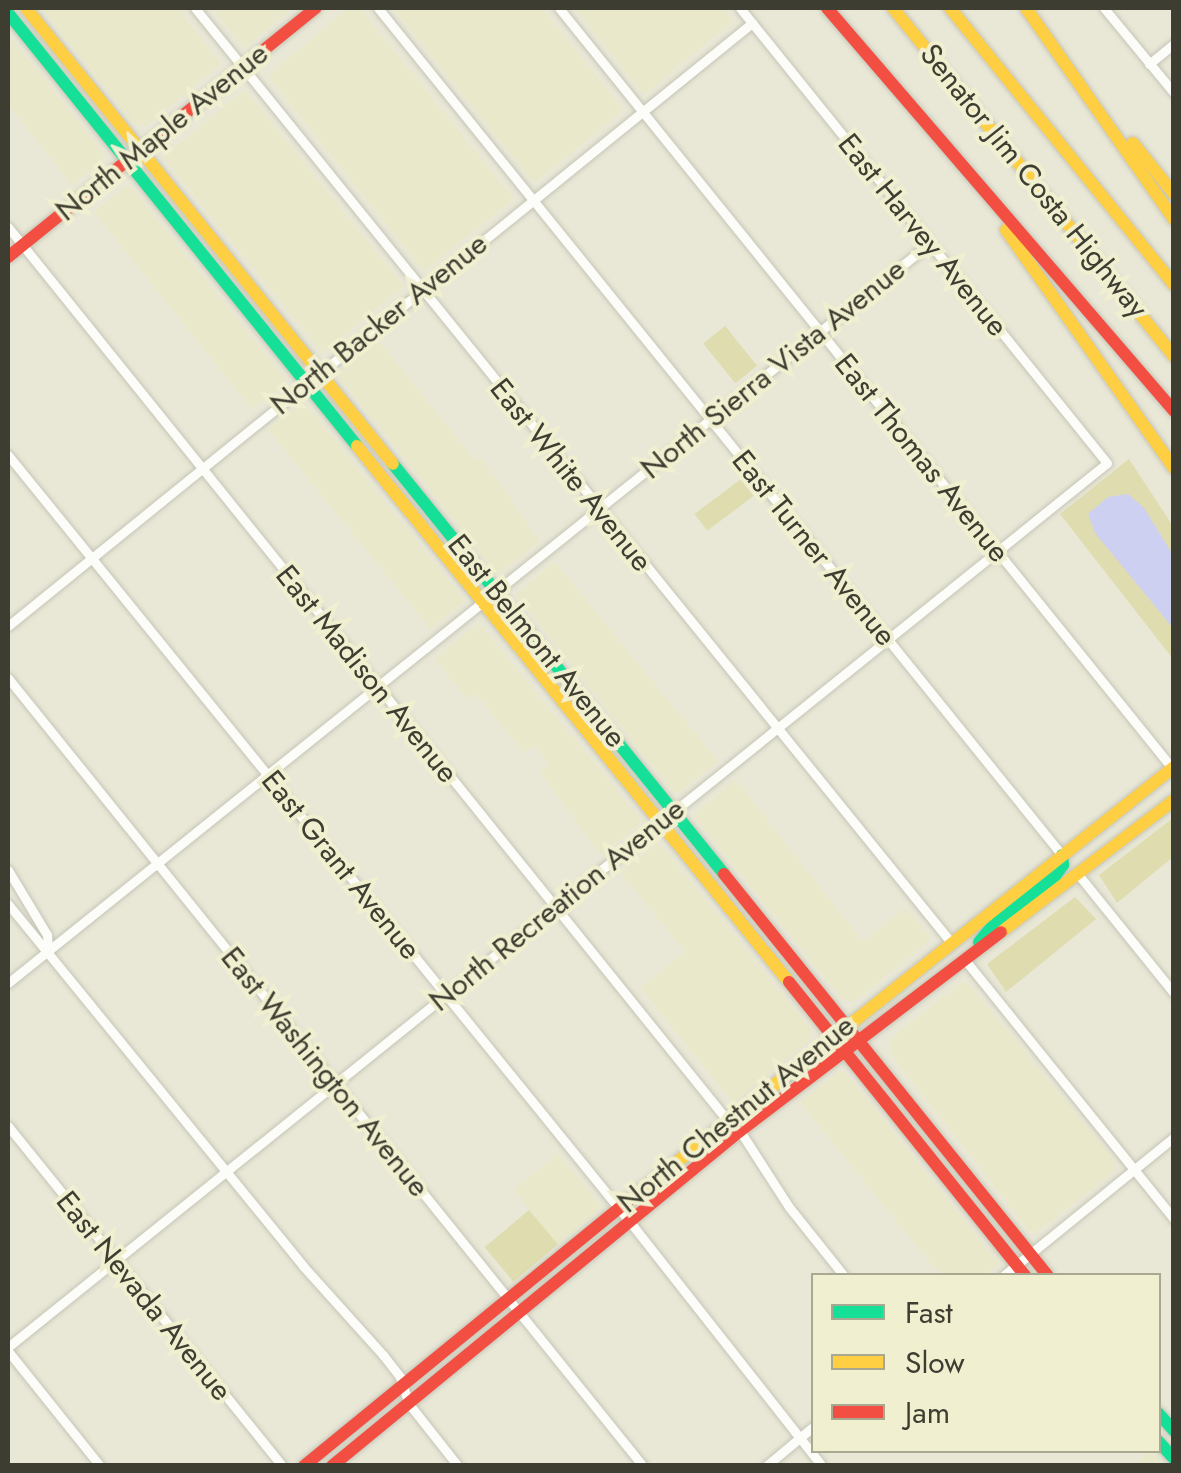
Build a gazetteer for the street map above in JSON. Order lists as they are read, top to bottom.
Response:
{
  "streets": {
    "main road": [
      "North Maple Avenue",
      "Senator Jim Costa Highway",
      "East Belmont Avenue",
      "North Chestnut Avenue"
    ],
    "street": [
      "East Harvey Avenue",
      "North Backer Avenue",
      "North Sierra Vista Avenue",
      "East Thomas Avenue",
      "East White Avenue",
      "East Turner Avenue",
      "East Madison Avenue",
      "East Grant Avenue",
      "North Recreation Avenue",
      "East Washington Avenue",
      "East Nevada Avenue"
    ]
  },
  "crossings": [
    ["North Maple Avenue", "East White Avenue"],
    ["North Maple Avenue", "East Belmont Avenue"],
    ["North Maple Avenue", "East Madison Avenue"],
    ["East Harvey Avenue", "North Backer Avenue"],
    ["East Harvey Avenue", "North Sierra Vista Avenue"],
    ["East Harvey Avenue", "North Recreation Avenue"],
    ["North Backer Avenue", "East Thomas Avenue"],
    ["North Backer Avenue", "East White Avenue"],
    ["North Backer Avenue", "East Turner Avenue"],
    ["North Backer Avenue", "East Belmont Avenue"],
    ["North Backer Avenue", "East Madison Avenue"],
    ["North Backer Avenue", "East Grant Avenue"],
    ["North Sierra Vista Avenue", "East Thomas Avenue"],
    ["North Sierra Vista Avenue", "East White Avenue"],
    ["North Sierra Vista Avenue", "East Turner Avenue"],
    ["North Sierra Vista Avenue", "East Belmont Avenue"],
    ["North Sierra Vista Avenue", "East Madison Avenue"],
    ["North Sierra Vista Avenue", "East Grant Avenue"],
    ["North Sierra Vista Avenue", "East Washington Avenue"],
    ["East Thomas Avenue", "North Recreation Avenue"],
    ["East Thomas Avenue", "North Chestnut Avenue"],
    ["East White Avenue", "North Recreation Avenue"],
    ["East White Avenue", "North Chestnut Avenue"],
    ["East Turner Avenue", "North Recreation Avenue"],
    ["East Turner Avenue", "North Chestnut Avenue"],
    ["East Belmont Avenue", "North Recreation Avenue"],
    ["East Belmont Avenue", "North Chestnut Avenue"],
    ["East Madison Avenue", "North Recreation Avenue"],
    ["East Madison Avenue", "North Chestnut Avenue"],
    ["East Grant Avenue", "North Recreation Avenue"],
    ["East Grant Avenue", "North Chestnut Avenue"],
    ["North Recreation Avenue", "East Washington Avenue"],
    ["North Recreation Avenue", "East Nevada Avenue"],
    ["East Washington Avenue", "North Chestnut Avenue"]
  ],
  "legend": ["Fast", "Slow", "Jam"]
}
